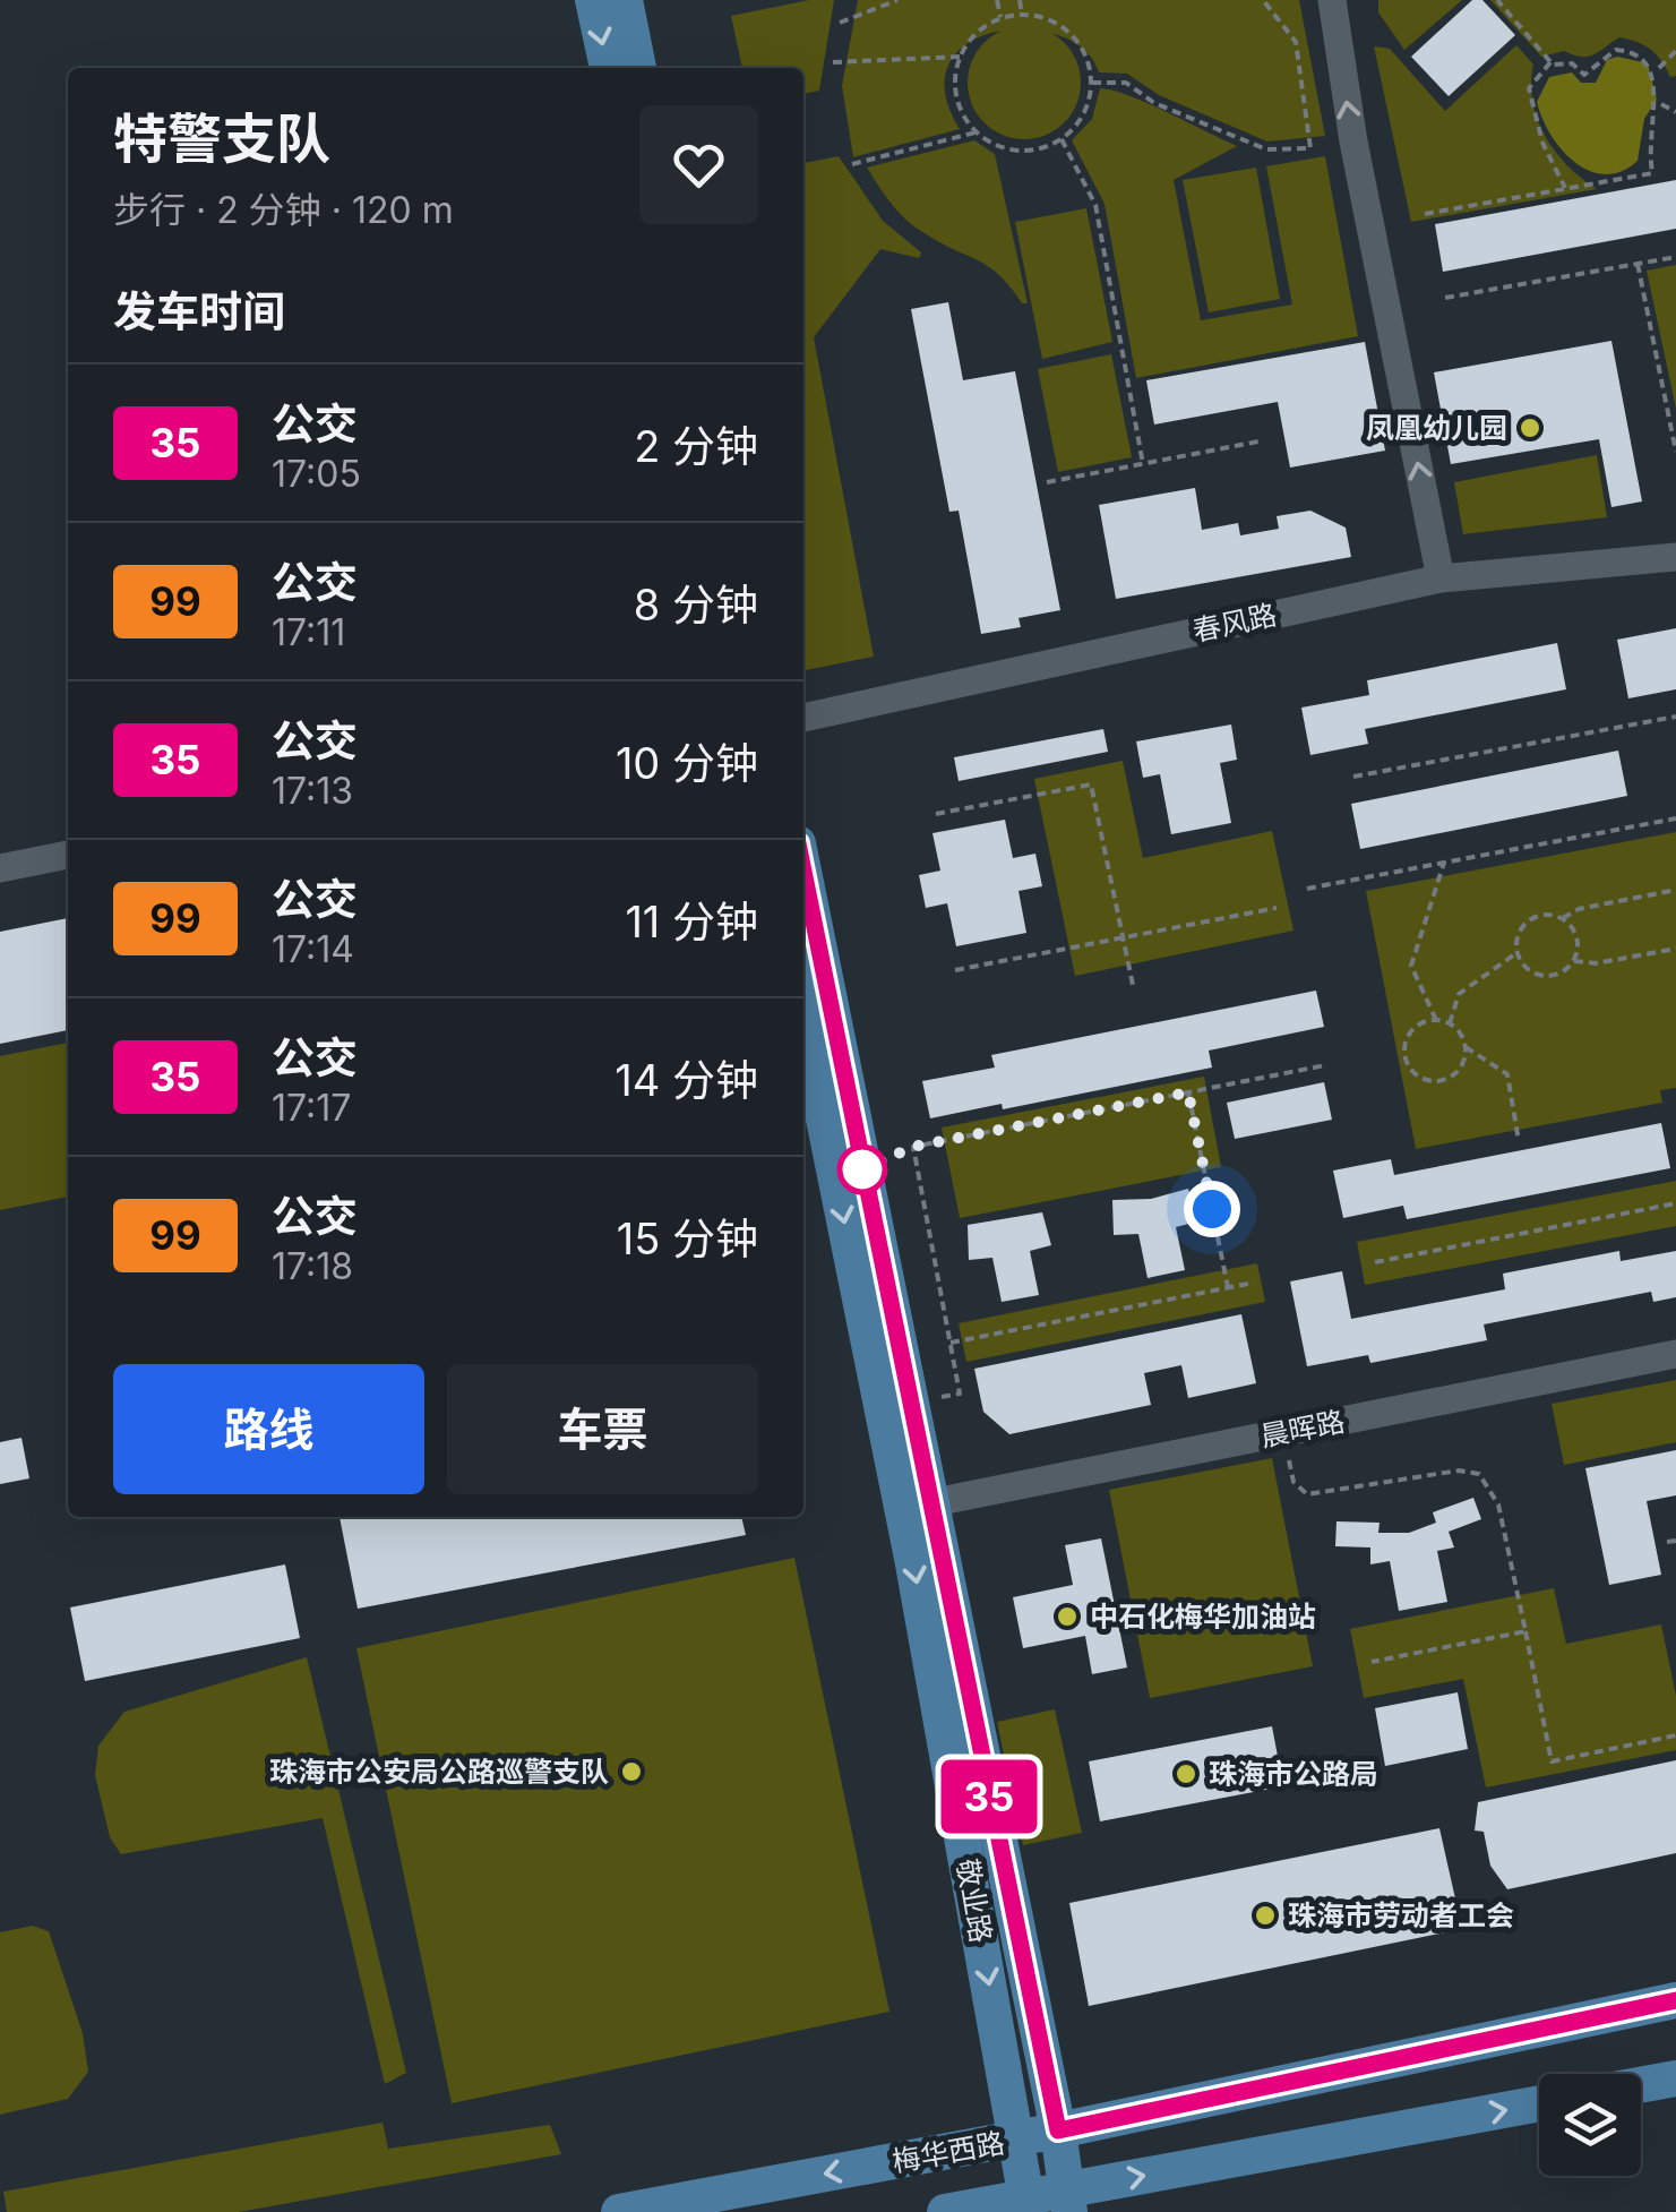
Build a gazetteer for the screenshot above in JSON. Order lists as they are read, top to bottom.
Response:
{
  "streets": {
    "main road": ["敬业路", "梅华西路"],
    "street": ["春风路", "晨晖路"]
  },
  "crossings": [
    ["晨晖路", "敬业路"],
    ["敬业路", "梅华西路"]
  ],
  "places": [
    "凤凰幼儿园",
    "中石化梅华加油站",
    "珠海市公安局公路巡警支队",
    "珠海市公路局",
    "珠海市劳动者工会"
  ],
  "lines": ["bus line 35"],
  "page": {
    "on_map": "35",
    "heading": [
      ["特警支队", "步行 · 2 分钟 · 120 m"],
      "发车时间"
    ],
    "list": [
      {
        "mark": "35",
        "name": "公交",
        "note": "17:05",
        "value": "2 分钟"
      },
      {
        "mark": "99",
        "name": "公交",
        "note": "17:11",
        "value": "8 分钟"
      },
      {
        "mark": "35",
        "name": "公交",
        "note": "17:13",
        "value": "10 分钟"
      },
      {
        "mark": "99",
        "name": "公交",
        "note": "17:14",
        "value": "11 分钟"
      },
      {
        "mark": "35",
        "name": "公交",
        "note": "17:17",
        "value": "14 分钟"
      },
      {
        "mark": "99",
        "name": "公交",
        "note": "17:18",
        "value": "15 分钟"
      }
    ],
    "buttons": ["路线", "车票"]
  }
}
